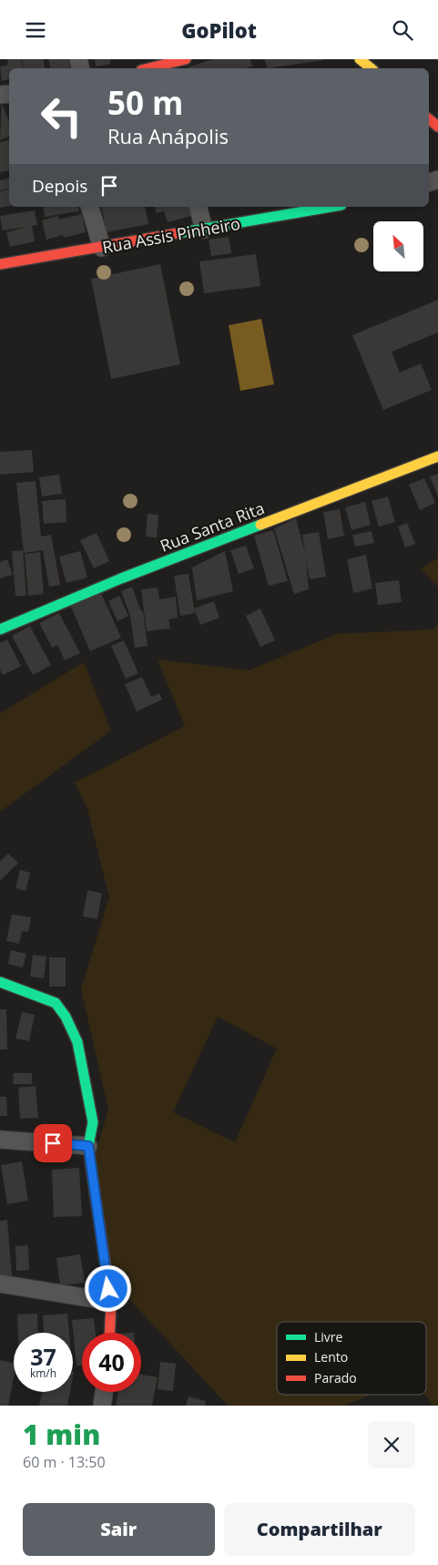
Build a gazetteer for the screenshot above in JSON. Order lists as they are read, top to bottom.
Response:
{
  "streets": {
    "street": ["Rua Assis Pinheiro", "Rua Santa Rita"]
  },
  "legend": ["Livre", "Lento", "Parado"],
  "north": "top left",
  "page": {
    "header": "GoPilot",
    "turn": ["50 m", "Rua Anápolis"],
    "then": "Depois",
    "speed": "37 km/h",
    "limit": "40",
    "heading": ["1 min", "60 m · 13:50"],
    "buttons": ["Sair", "Compartilhar"]
  }
}
